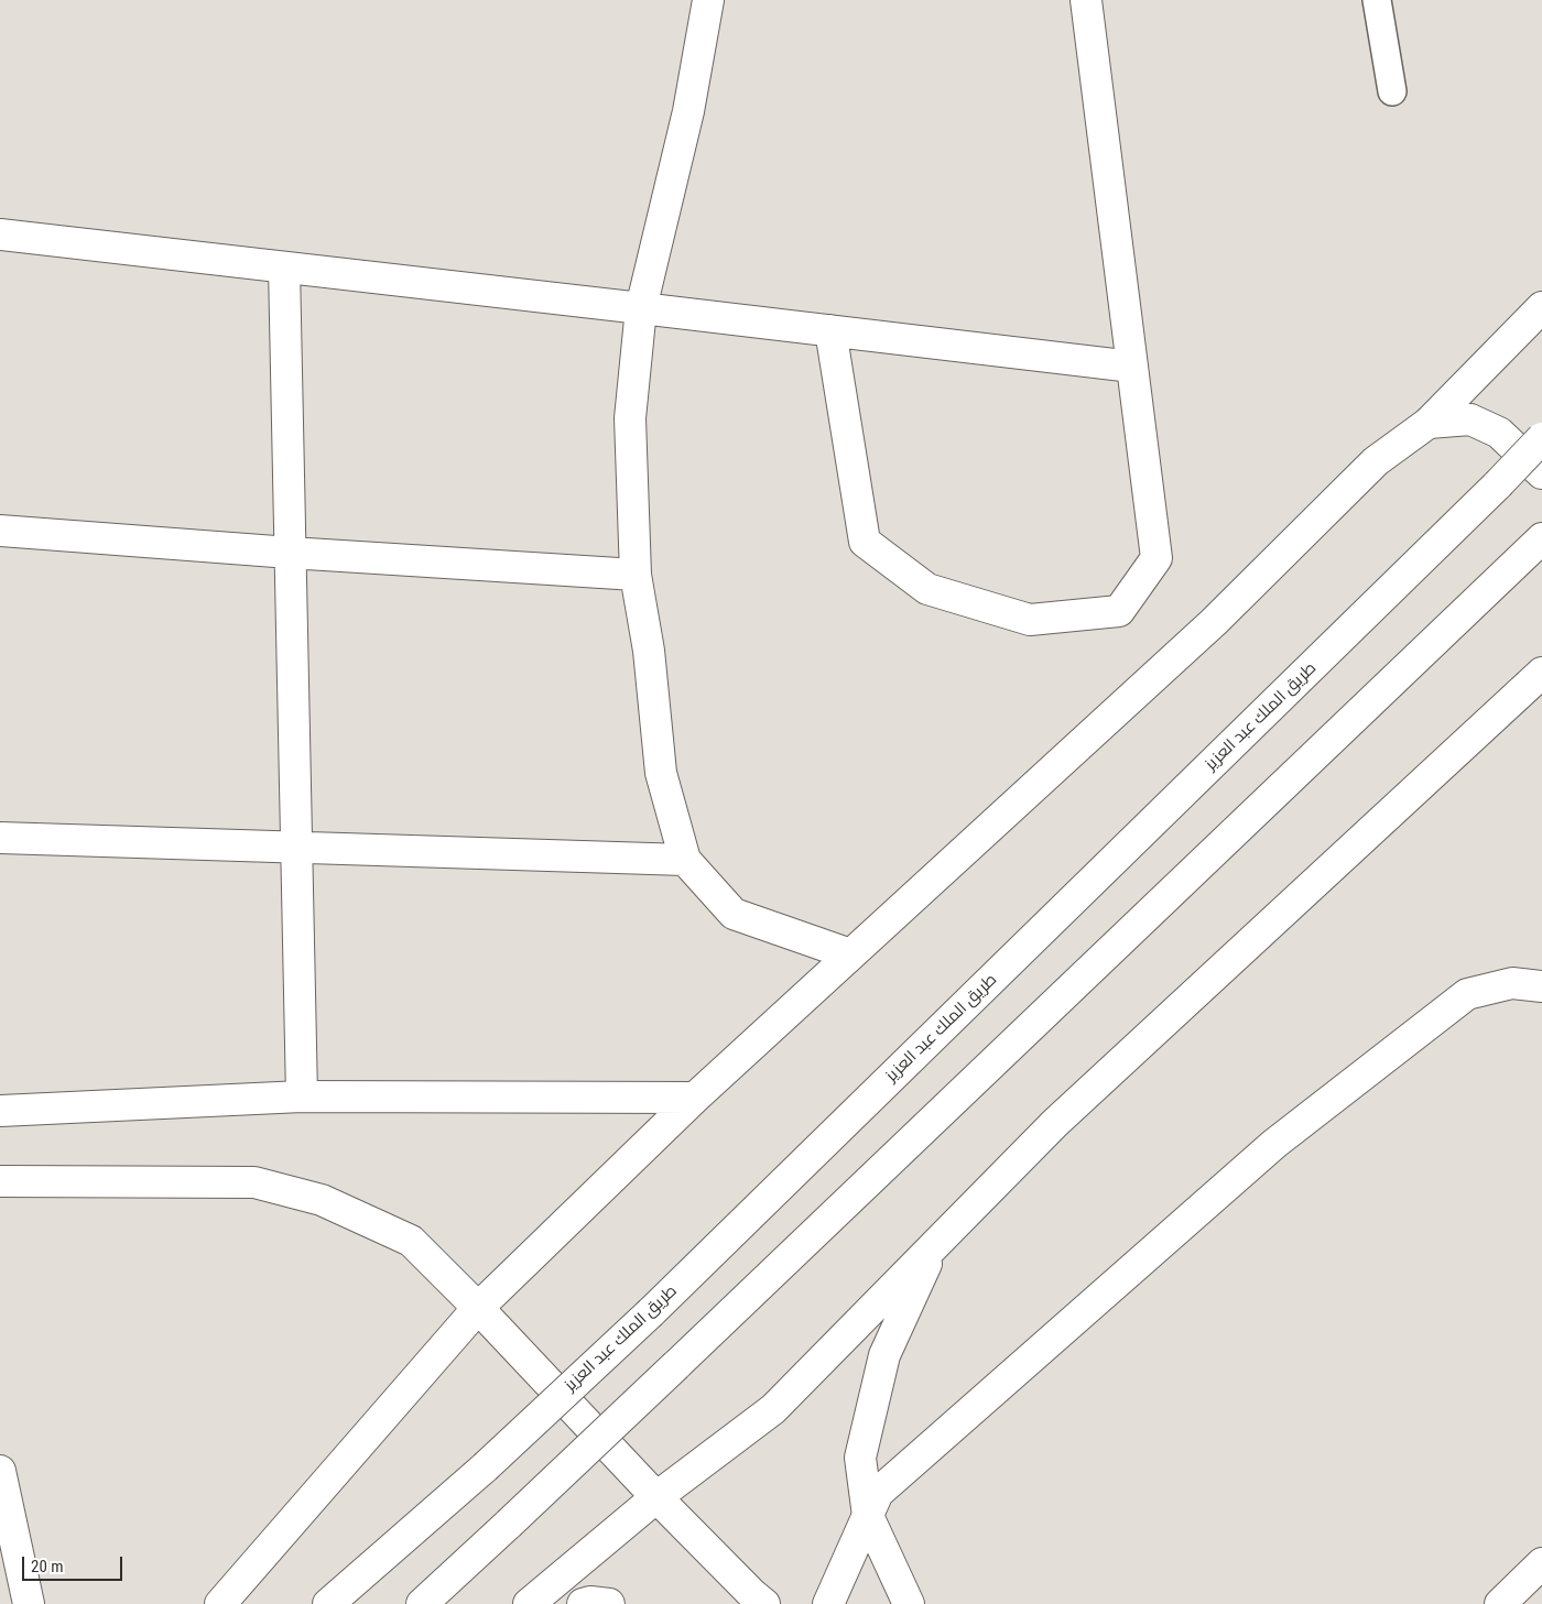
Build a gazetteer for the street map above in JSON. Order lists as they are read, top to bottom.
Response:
{
  "streets": {
    "street": ["طريق الملك عبد العزيز"]
  },
  "scale_bar": "20 m"
}
